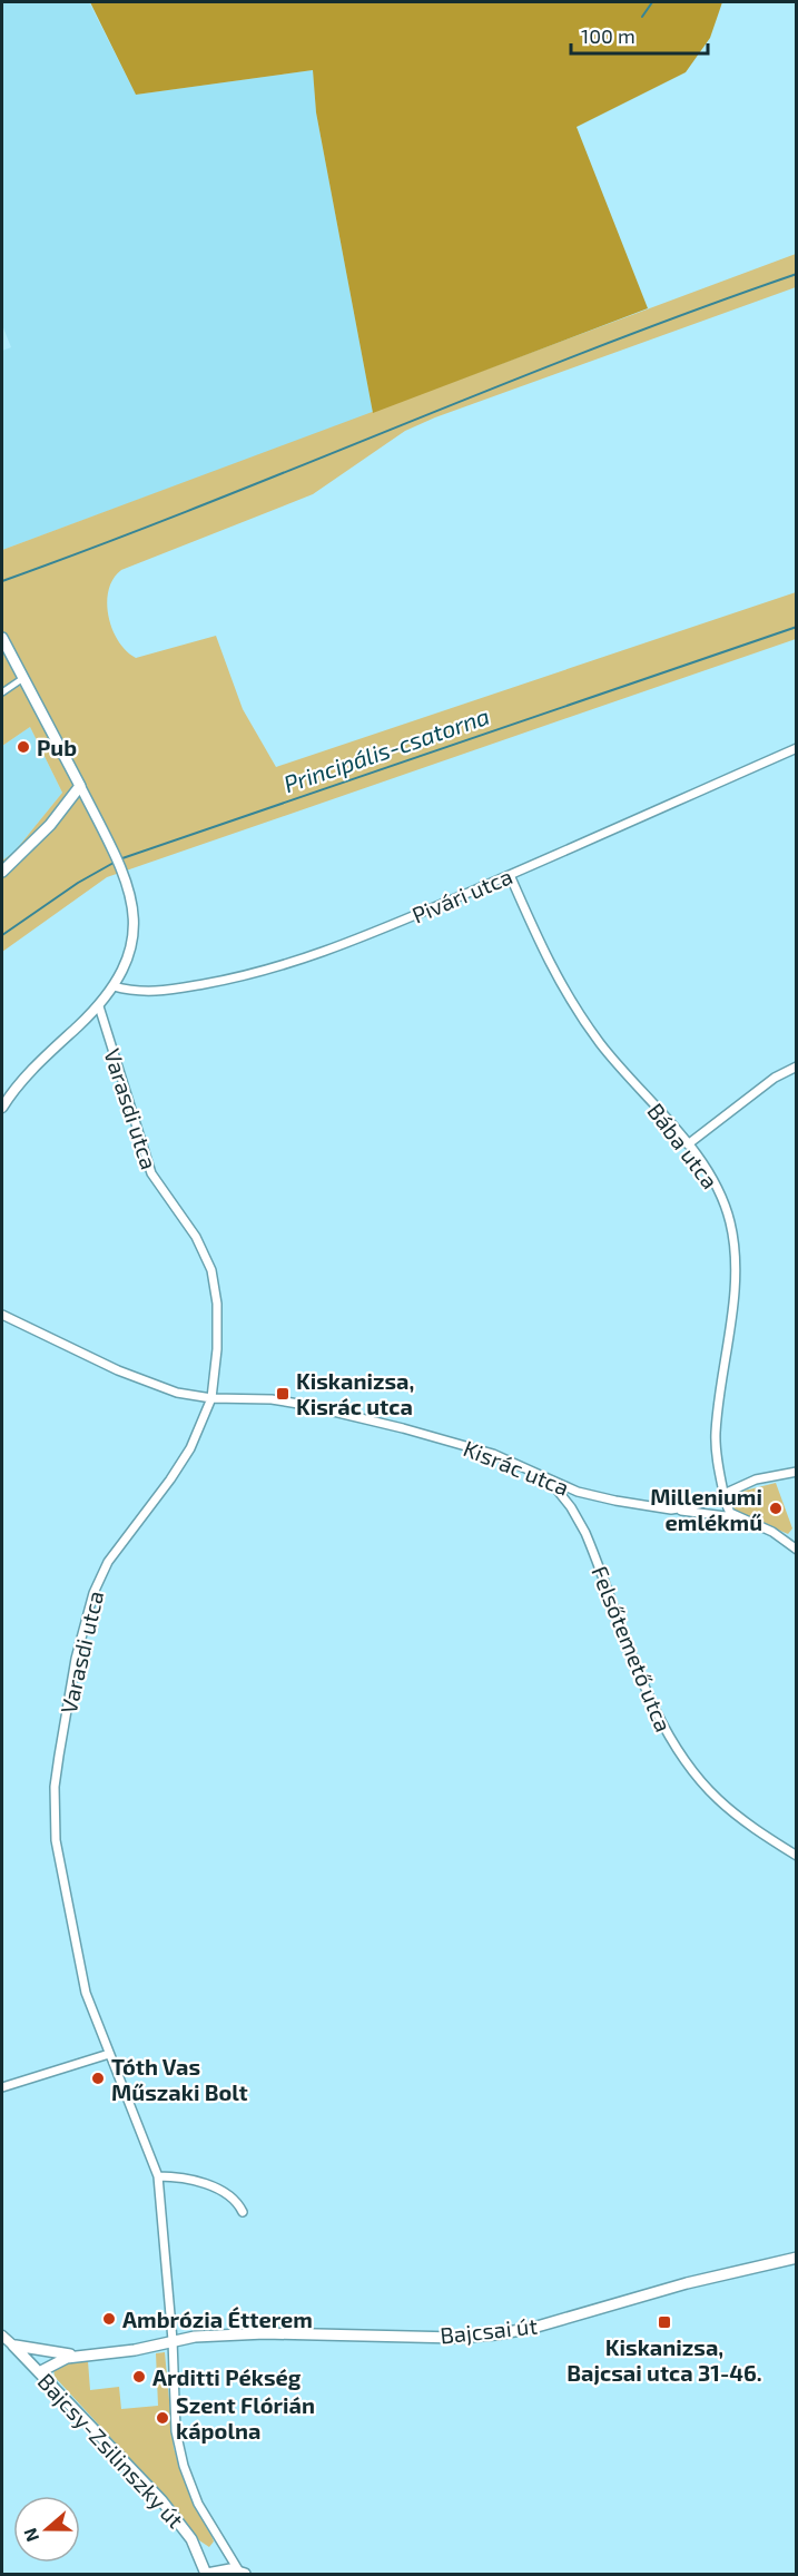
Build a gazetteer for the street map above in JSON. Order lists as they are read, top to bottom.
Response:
{
  "streets": {
    "main road": ["Bajcsai út", "Bajcsy-Zsilinszky út"],
    "street": [
      "Pivári utca",
      "Varasdi utca",
      "Bába utca",
      "Kisrác utca",
      "Felsőtemető utca"
    ]
  },
  "crossings": [
    ["Pivári utca", "Bába utca"],
    ["Varasdi utca", "Kisrác utca"],
    ["Varasdi utca", "Bajcsai út"],
    ["Bába utca", "Kisrác utca"],
    ["Kisrác utca", "Felsőtemető utca"]
  ],
  "water": ["Principális-csatorna"],
  "places": {
    "other": [
      "Pub",
      "Milleniumi emlékmű",
      "Tóth Vas Műszaki Bolt",
      "Ambrózia Étterem",
      "Arditti Pékség",
      "Szent Flórián kápolna"
    ],
    "transit": ["Kiskanizsa, Kisrác utca", "Kiskanizsa, Bajcsai utca 31-46."]
  },
  "scale_bar": "100 m",
  "north": "left"
}
